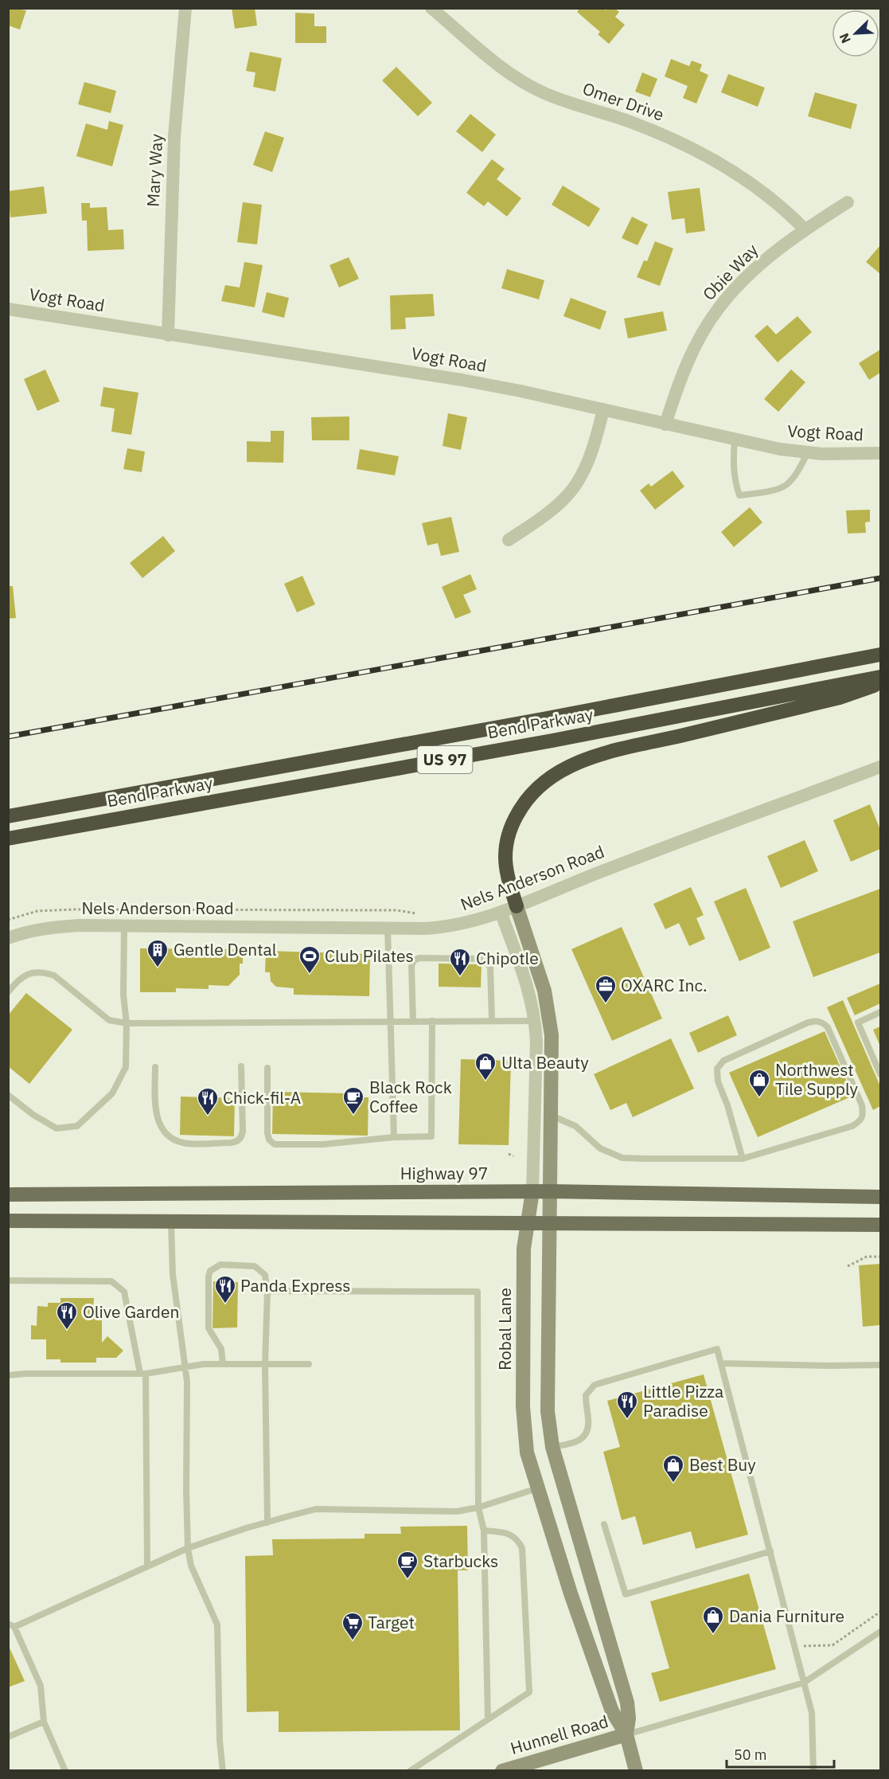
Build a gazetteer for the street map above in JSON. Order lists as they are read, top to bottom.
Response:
{
  "streets": {
    "highway": ["Bend Parkway", "US 97"],
    "main road": ["Highway 97", "Robal Lane", "Hunnell Road"],
    "street": [
      "Omer Drive",
      "Mary Way",
      "Obie Way",
      "Vogt Road",
      "Nels Anderson Road"
    ]
  },
  "crossings": [
    ["Omer Drive", "Obie Way"],
    ["Mary Way", "Vogt Road"],
    ["Obie Way", "Vogt Road"],
    ["Nels Anderson Road", "Robal Lane"],
    ["Highway 97", "Robal Lane"],
    ["Robal Lane", "Hunnell Road"]
  ],
  "places": {
    "building": ["Gentle Dental"],
    "sports": ["Club Pilates"],
    "restaurant": [
      "Chipotle",
      "Chick-fil-A",
      "Panda Express",
      "Olive Garden",
      "Little Pizza Paradise"
    ],
    "office": ["OXARC Inc."],
    "shop": [
      "Ulta Beauty",
      "Northwest Tile Supply",
      "Best Buy",
      "Dania Furniture"
    ],
    "cafe": ["Black Rock Coffee", "Starbucks"],
    "supermarket": ["Target"]
  },
  "scale_bar": "50 m",
  "north": "bottom left"
}
